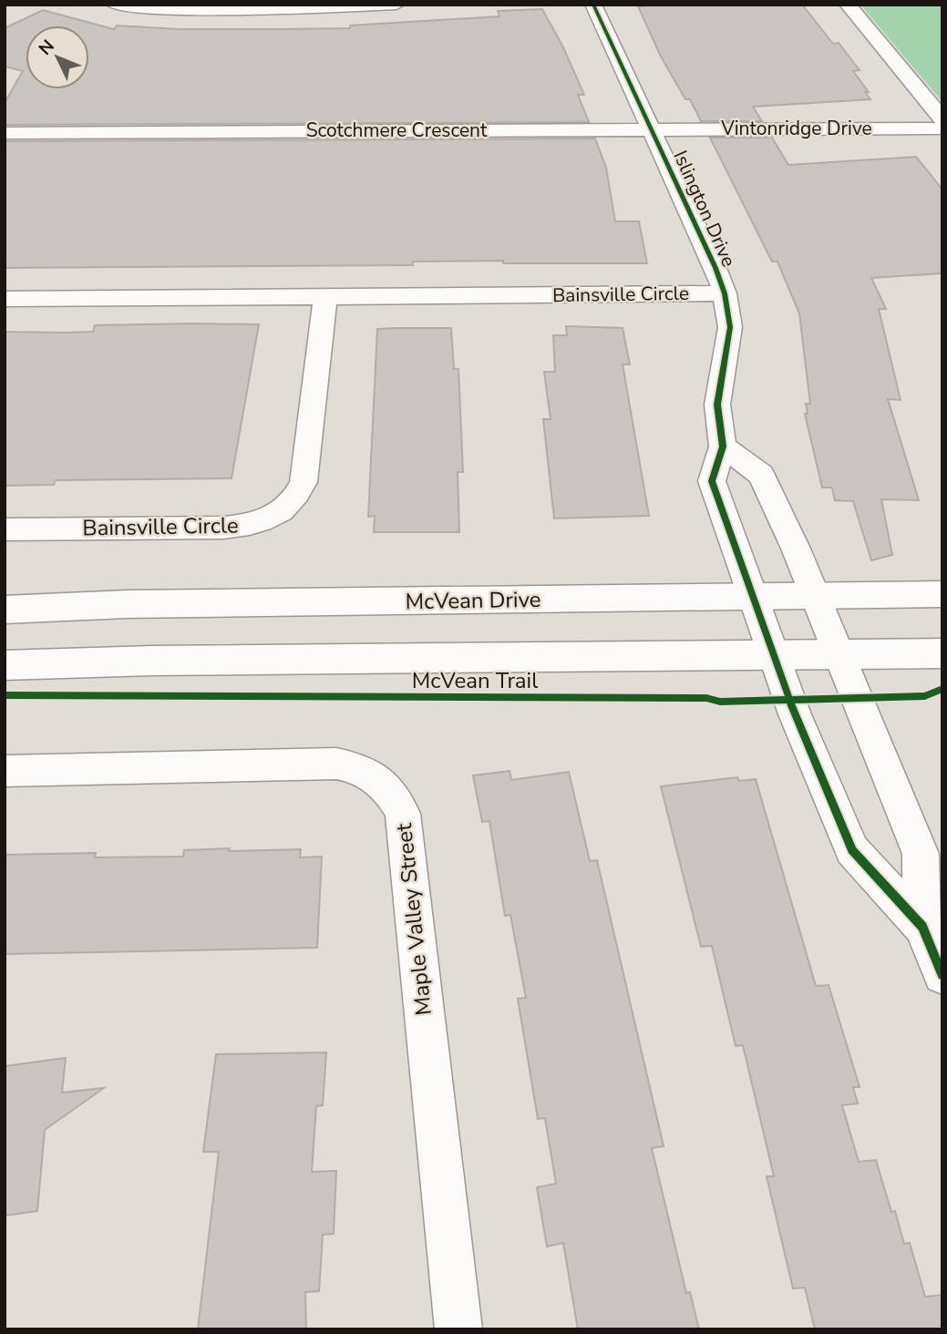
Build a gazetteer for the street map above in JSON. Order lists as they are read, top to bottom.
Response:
{
  "streets": {
    "main road": ["McVean Drive"],
    "street": [
      "Vintonridge Drive",
      "Scotchmere Crescent",
      "Islington Drive",
      "Bainsville Circle",
      "Maple Valley Street"
    ],
    "cycle path": ["McVean Trail"]
  },
  "crossings": [
    ["Vintonridge Drive", "Scotchmere Crescent"],
    ["Vintonridge Drive", "Islington Drive"],
    ["Scotchmere Crescent", "Islington Drive"],
    ["Islington Drive", "Bainsville Circle"],
    ["Islington Drive", "McVean Drive"]
  ],
  "north": "top left"
}
